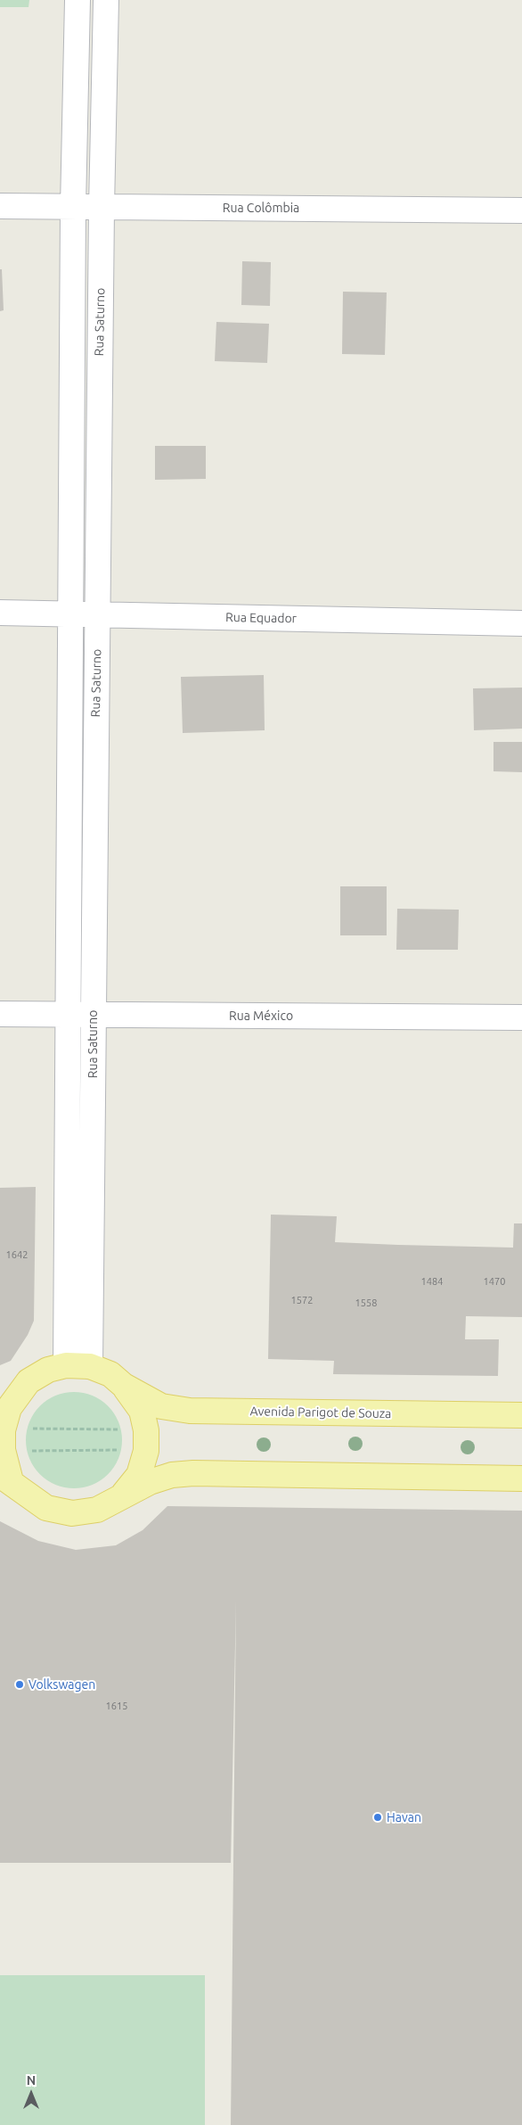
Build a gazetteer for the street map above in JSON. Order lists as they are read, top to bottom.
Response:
{
  "streets": {
    "main road": ["Avenida Parigot de Souza"],
    "street": [
      "Rua Colômbia",
      "Rua Saturno",
      "Rua Equador",
      "Rua México"
    ]
  },
  "crossings": [
    ["Rua Colômbia", "Rua Saturno"],
    ["Rua Saturno", "Rua Equador"],
    ["Rua Saturno", "Rua México"],
    ["Rua Saturno", "Avenida Parigot de Souza"]
  ],
  "places": ["Volkswagen", "Havan"],
  "house_numbers": [
    "1642",
    "1484",
    "1470",
    "1572",
    "1558",
    "1615"
  ],
  "north": "top"
}
